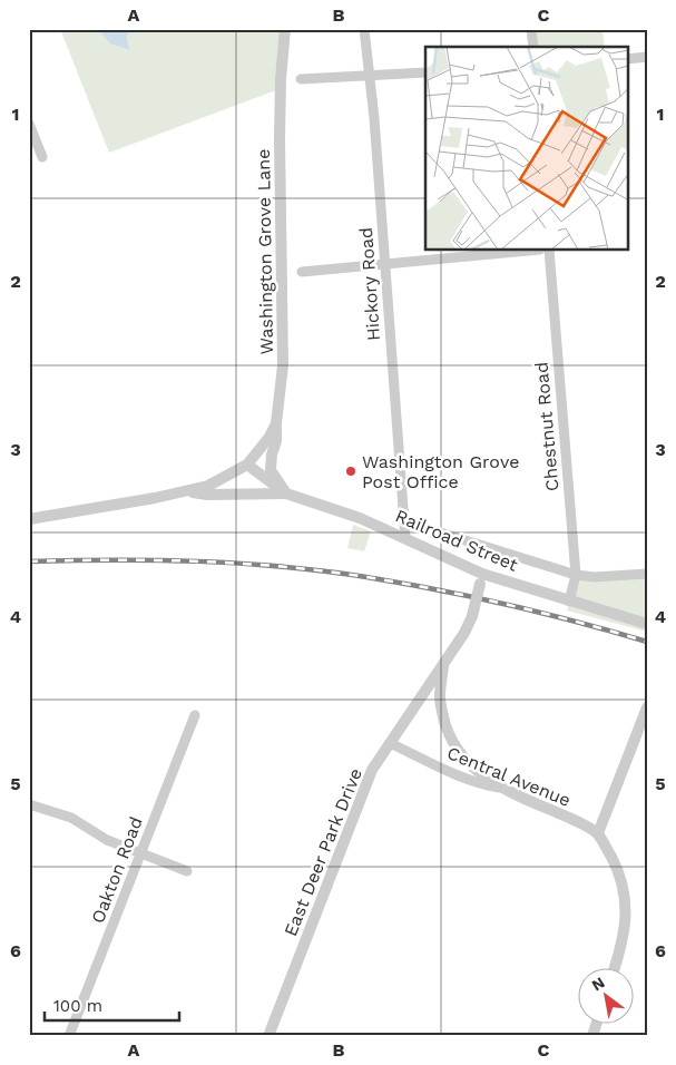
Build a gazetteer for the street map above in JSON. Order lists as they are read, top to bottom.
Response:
{
  "streets": {
    "street": [
      "Washington Grove Lane",
      "Hickory Road",
      "Chestnut Road",
      "Railroad Street",
      "Central Avenue",
      "East Deer Park Drive",
      "Oakton Road"
    ]
  },
  "crossings": [
    ["Washington Grove Lane", "Railroad Street"],
    ["Hickory Road", "Railroad Street"],
    ["Chestnut Road", "Railroad Street"],
    ["Railroad Street", "East Deer Park Drive"],
    ["Central Avenue", "East Deer Park Drive"]
  ],
  "places": ["Washington Grove Post Office"],
  "scale_bar": "100 m",
  "north": "top left",
  "grid": {
    "columns": ["A", "B", "C"],
    "rows": [
      "1",
      "2",
      "3",
      "4",
      "5",
      "6"
    ]
  }
}
